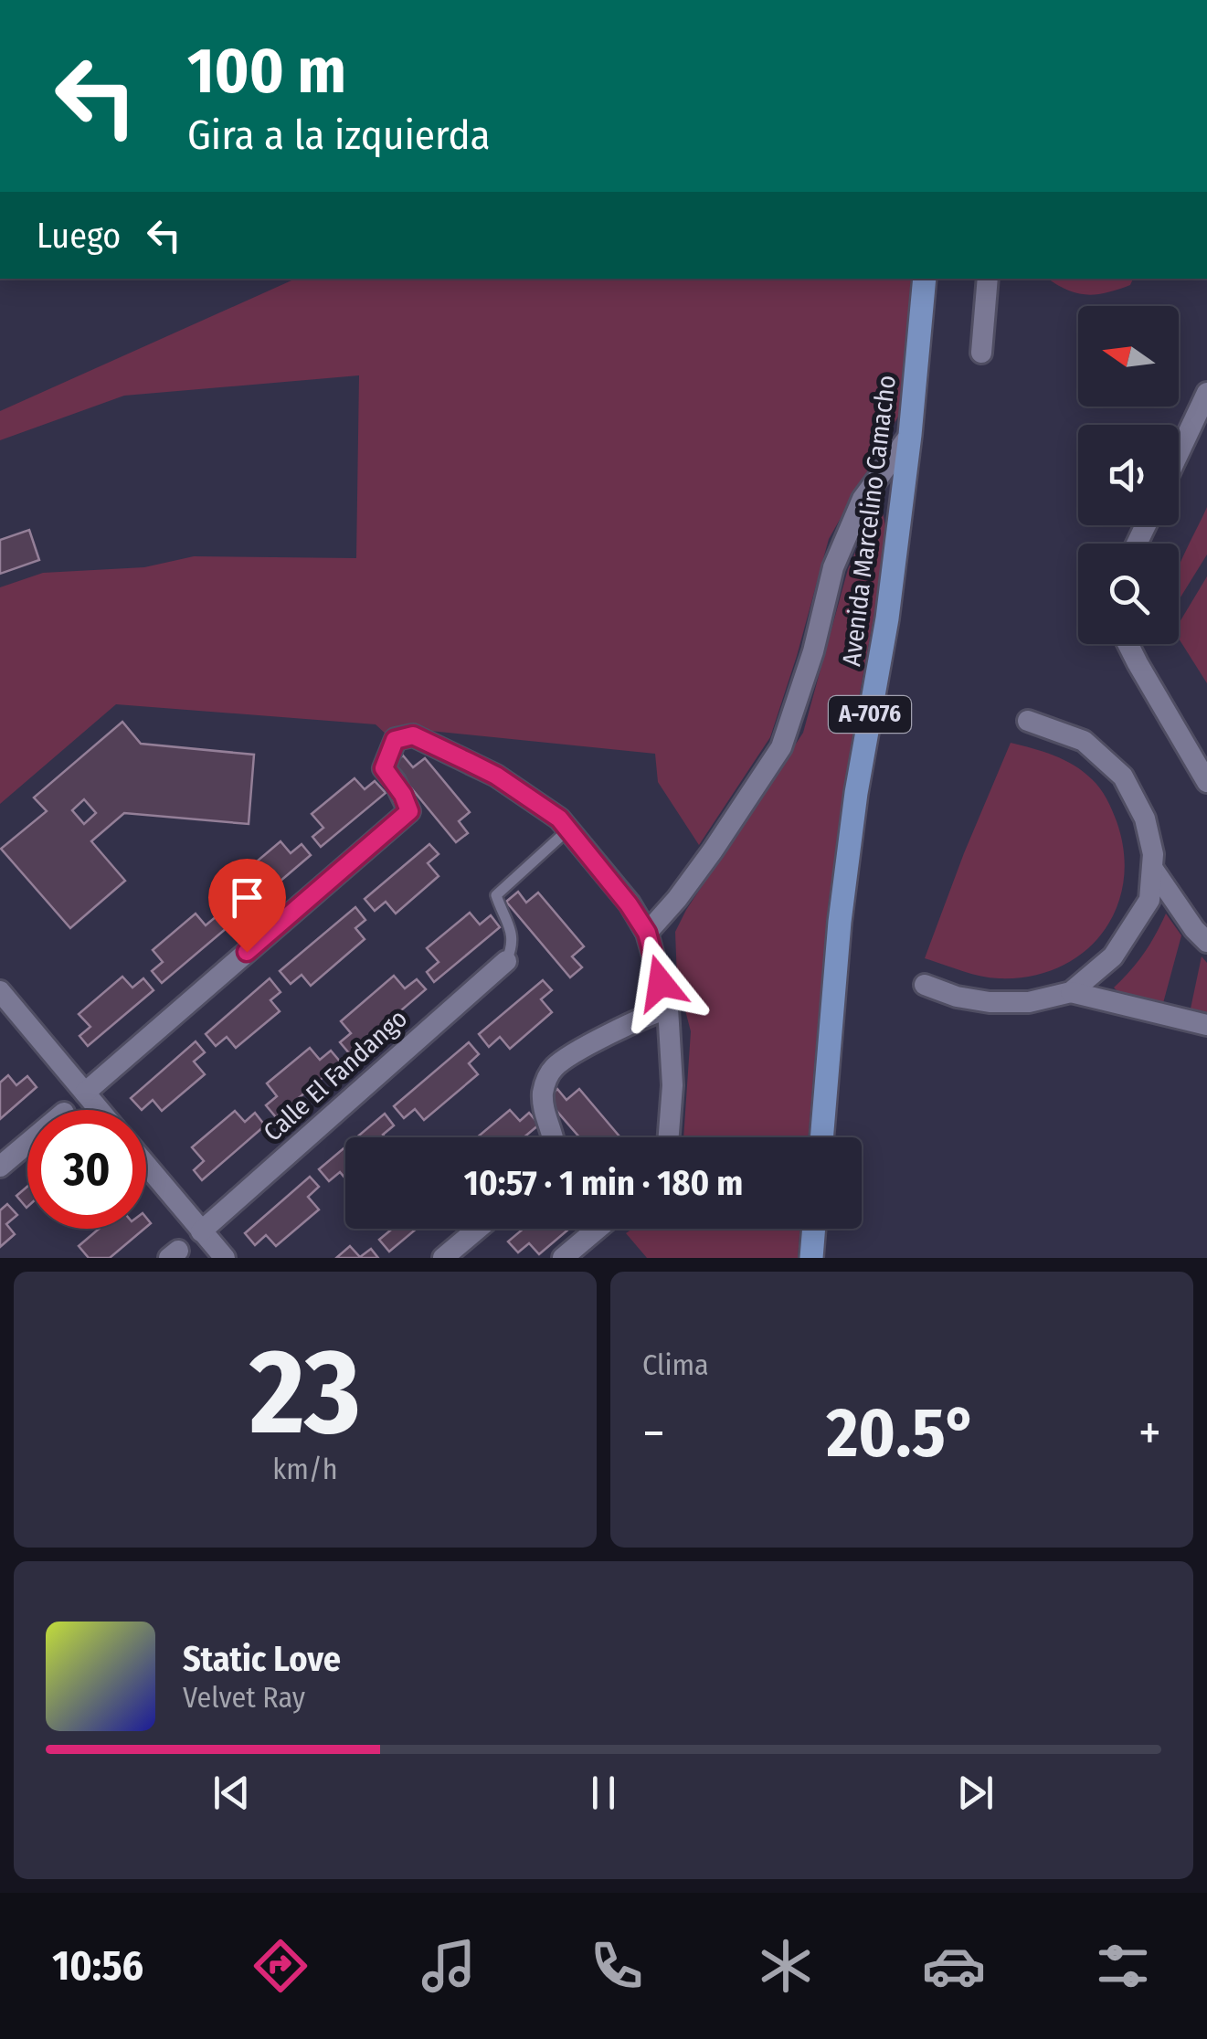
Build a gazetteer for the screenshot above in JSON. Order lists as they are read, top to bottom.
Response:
{
  "streets": {
    "main road": ["Avenida Marcelino Camacho", "A-7076"],
    "street": ["Calle El Fandango"]
  },
  "north": "left",
  "page": {
    "turn": ["100 m", "Gira a la izquierda"],
    "then": "Luego",
    "limit": "30",
    "trip": "10:57 · 1 min · 180 m",
    "tile": [
      ["23", "km/h"],
      "Clima"
    ],
    "heat": ["−", "20.5°", "+"],
    "song": ["Static Love", "Velvet Ray"],
    "tabs": "10:56"
  }
}
